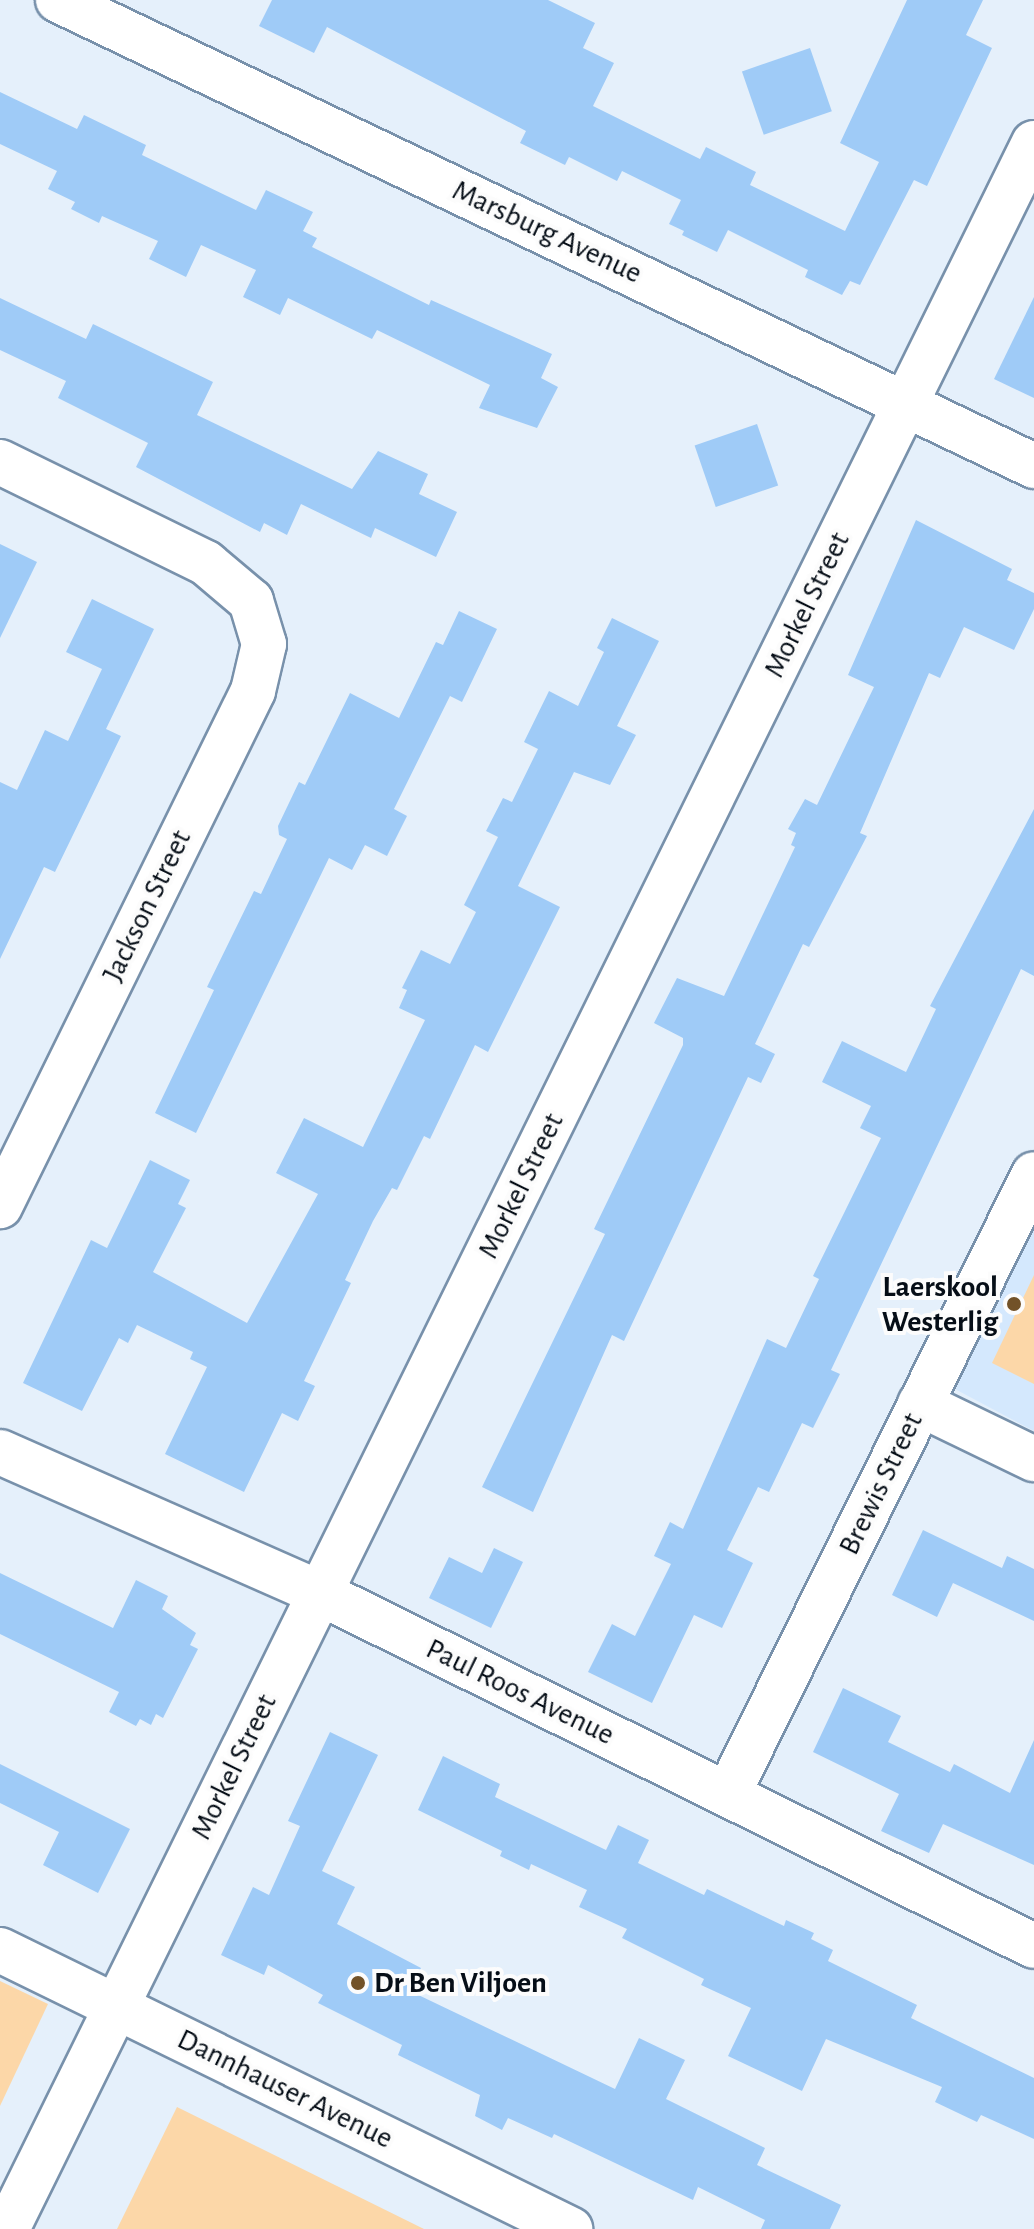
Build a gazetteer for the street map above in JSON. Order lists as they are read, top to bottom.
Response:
{
  "streets": {
    "street": [
      "Marsburg Avenue",
      "Morkel Street",
      "Jackson Street",
      "Brewis Street",
      "Paul Roos Avenue",
      "Dannhauser Avenue"
    ]
  },
  "crossings": [
    ["Marsburg Avenue", "Morkel Street"],
    ["Morkel Street", "Paul Roos Avenue"],
    ["Morkel Street", "Dannhauser Avenue"],
    ["Brewis Street", "Paul Roos Avenue"]
  ],
  "places": ["Laerskool Westerlig", "Dr Ben Viljoen"]
}
